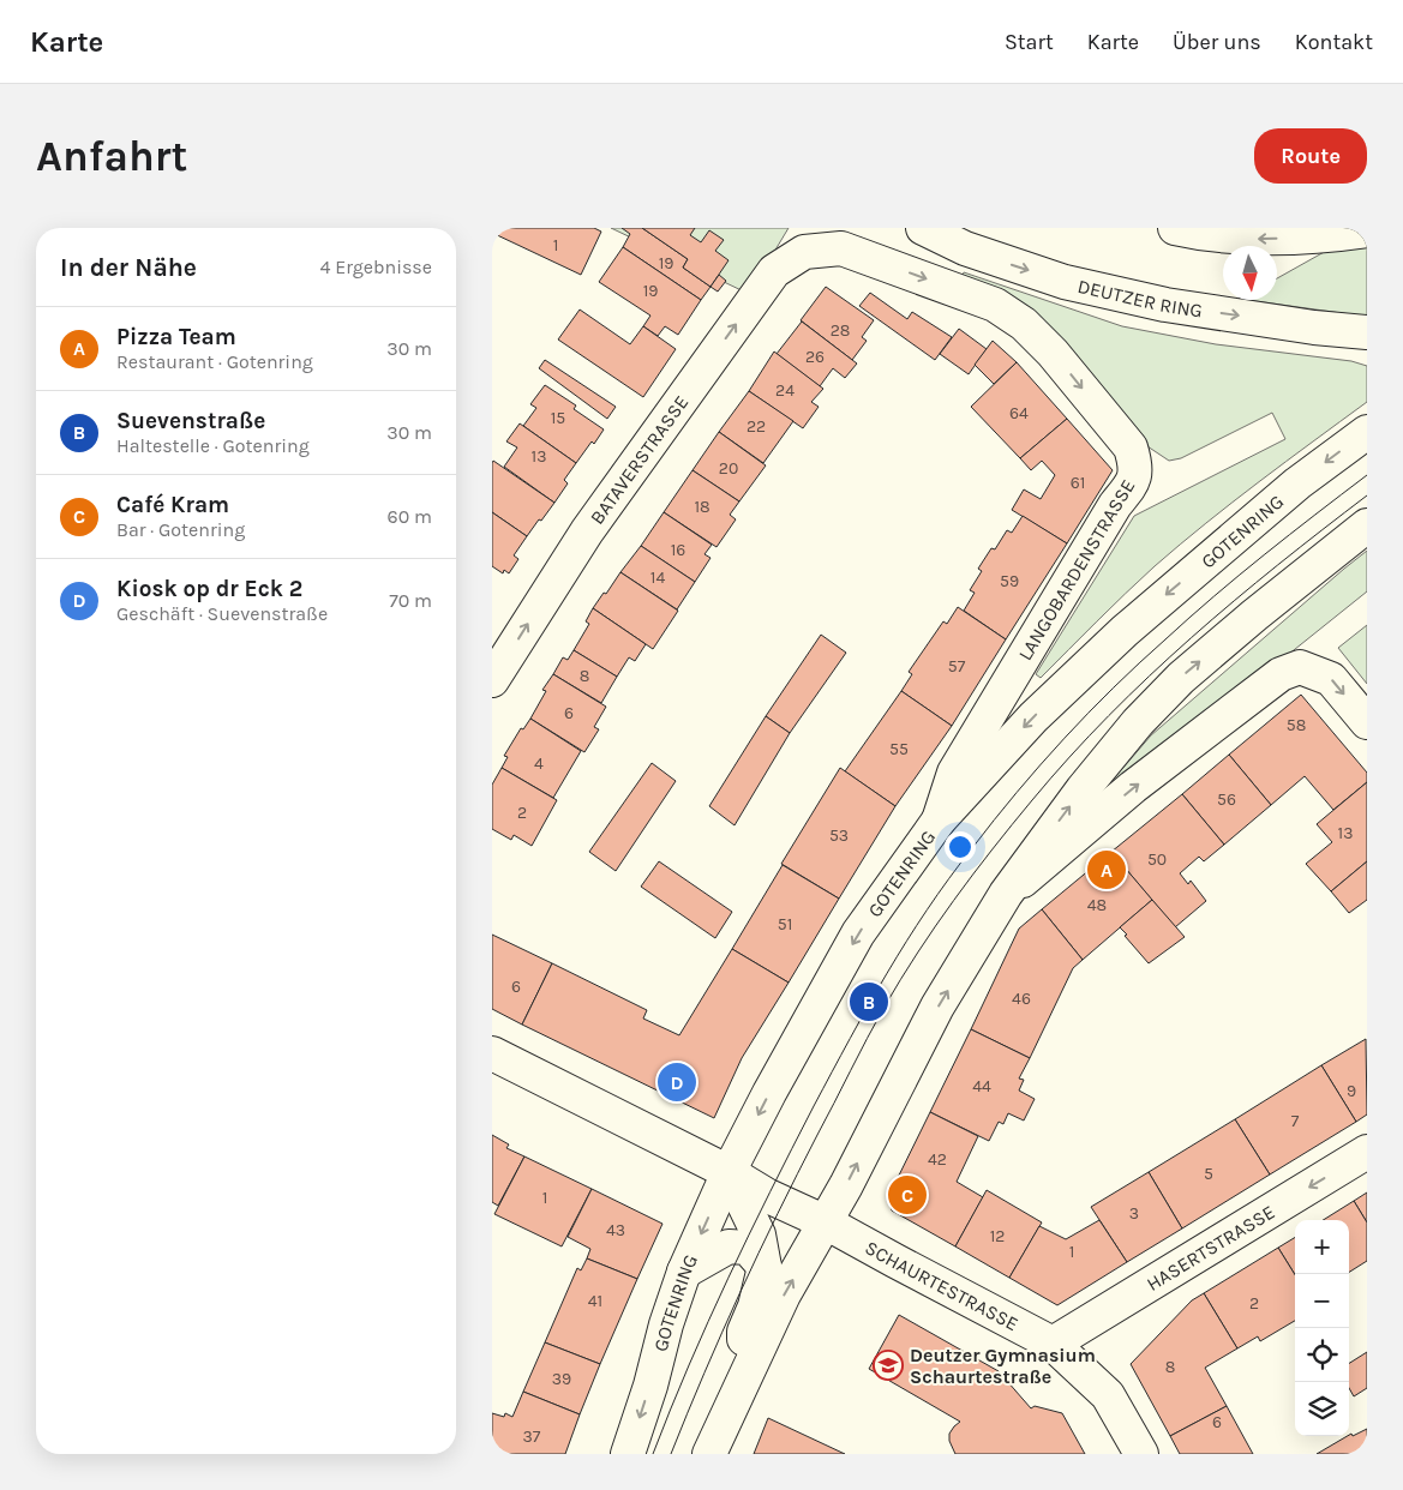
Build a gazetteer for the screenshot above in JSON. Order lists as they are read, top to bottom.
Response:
{
  "streets": {
    "main road": [
      "DEUTZER RING",
      "BATAVERSTRASSE",
      "GOTENRING",
      "LANGOBARDENSTRASSE",
      "HASERTSTRASSE",
      "SCHAURTESTRASSE"
    ]
  },
  "crossings": [
    ["BATAVERSTRASSE", "LANGOBARDENSTRASSE"],
    ["GOTENRING", "LANGOBARDENSTRASSE"],
    ["GOTENRING", "SCHAURTESTRASSE"],
    ["HASERTSTRASSE", "SCHAURTESTRASSE"]
  ],
  "one_way": ["BATAVERSTRASSE", "HASERTSTRASSE"],
  "places": {
    "school or university": ["Deutzer Gymnasium Schaurtestraße"]
  },
  "house_numbers": [
    "1",
    "19",
    "19",
    "28",
    "26",
    "24",
    "64",
    "15",
    "22",
    "13",
    "20",
    "61",
    "18",
    "16",
    "14",
    "59",
    "57",
    "8",
    "6",
    "58",
    "55",
    "4",
    "56",
    "2",
    "13",
    "53",
    "50",
    "48",
    "51",
    "6",
    "46",
    "44",
    "9",
    "7",
    "42",
    "5",
    "1",
    "3",
    "43",
    "12",
    "1",
    "41",
    "2",
    "8",
    "39",
    "6",
    "37"
  ],
  "north": "bottom",
  "page": {
    "header": "Karte",
    "nav": [
      "Start",
      "Karte",
      "Über uns",
      "Kontakt"
    ],
    "buttons": "Route",
    "title": "Anfahrt",
    "heading": ["In der Nähe", "4 Ergebnisse"],
    "list": [
      {
        "mark": "A",
        "name": "Pizza Team",
        "note": "Restaurant · Gotenring",
        "value": "30 m"
      },
      {
        "mark": "B",
        "name": "Suevenstraße",
        "note": "Haltestelle · Gotenring",
        "value": "30 m"
      },
      {
        "mark": "C",
        "name": "Café Kram",
        "note": "Bar · Gotenring",
        "value": "60 m"
      },
      {
        "mark": "D",
        "name": "Kiosk op dr Eck 2",
        "note": "Geschäft · Suevenstraße",
        "value": "70 m"
      }
    ],
    "pins": [
      "A",
      "B",
      "D",
      "C"
    ],
    "map_buttons": ["+", "−"]
  }
}
